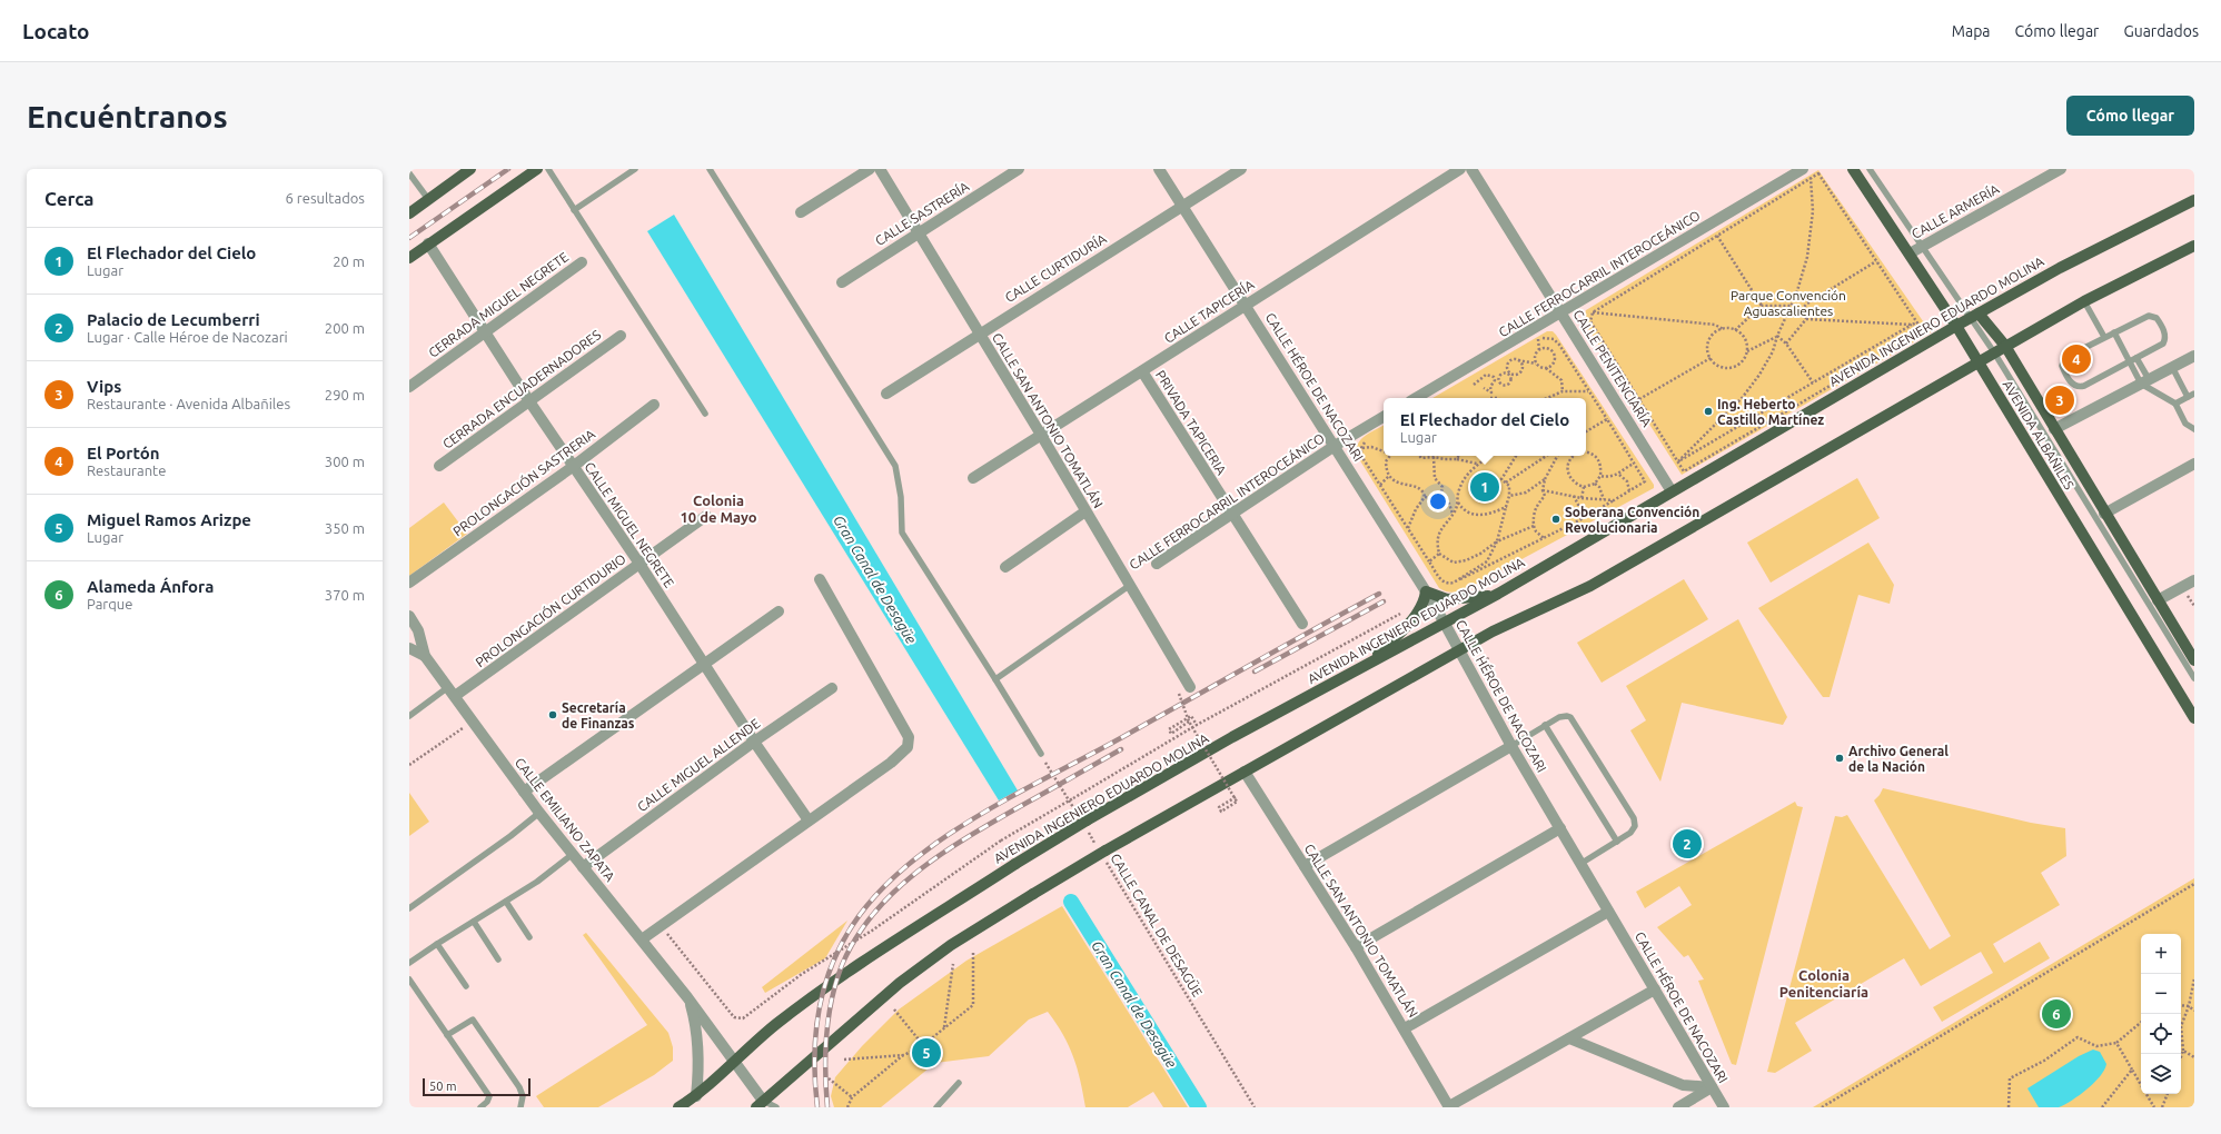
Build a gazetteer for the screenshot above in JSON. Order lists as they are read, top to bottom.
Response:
{
  "streets": {
    "main road": ["AVENIDA INGENIERO EDUARDO MOLINA", "AVENIDA ALBAÑILES"],
    "street": [
      "CALLE ARMERÍA",
      "CALLE SASTRERÍA",
      "CALLE CURTIDURÍA",
      "CALLE FERROCARRIL INTEROCEÁNICO",
      "CERRADA MIGUEL NEGRETE",
      "CALLE TAPICERÍA",
      "CALLE PENITENCIARÍA",
      "CALLE HÉROE DE NACOZARI",
      "CERRADA ENCUADERNADORES",
      "CALLE SAN ANTONIO TOMATLÁN",
      "PRIVADA TAPICERIA",
      "PROLONGACIÓN SASTRERIA",
      "CALLE MIGUEL NEGRETE",
      "PROLONGACIÓN CURTIDURIO",
      "CALLE MIGUEL ALLENDE",
      "CALLE EMILIANO ZAPATA"
    ],
    "path": ["CALLE CANAL DE DESAGÜE"]
  },
  "crossings": [
    ["CALLE ARMERÍA", "AVENIDA ALBAÑILES"],
    ["CALLE SASTRERÍA", "CALLE SAN ANTONIO TOMATLÁN"],
    ["CALLE CURTIDURÍA", "CALLE HÉROE DE NACOZARI"],
    ["CALLE CURTIDURÍA", "CALLE SAN ANTONIO TOMATLÁN"],
    ["CALLE FERROCARRIL INTEROCEÁNICO", "CALLE PENITENCIARÍA"],
    ["CALLE FERROCARRIL INTEROCEÁNICO", "CALLE HÉROE DE NACOZARI"],
    ["CALLE FERROCARRIL INTEROCEÁNICO", "PRIVADA TAPICERIA"],
    ["CERRADA MIGUEL NEGRETE", "CALLE MIGUEL NEGRETE"],
    ["CALLE TAPICERÍA", "CALLE HÉROE DE NACOZARI"],
    ["CALLE TAPICERÍA", "CALLE SAN ANTONIO TOMATLÁN"],
    ["CALLE TAPICERÍA", "PRIVADA TAPICERIA"],
    ["AVENIDA INGENIERO EDUARDO MOLINA", "CALLE PENITENCIARÍA"],
    ["AVENIDA INGENIERO EDUARDO MOLINA", "CALLE HÉROE DE NACOZARI"],
    ["AVENIDA INGENIERO EDUARDO MOLINA", "AVENIDA ALBAÑILES"],
    ["AVENIDA INGENIERO EDUARDO MOLINA", "CALLE EMILIANO ZAPATA"],
    ["AVENIDA INGENIERO EDUARDO MOLINA", "CALLE CANAL DE DESAGÜE"],
    ["CERRADA ENCUADERNADORES", "CALLE MIGUEL NEGRETE"],
    ["PROLONGACIÓN SASTRERIA", "CALLE MIGUEL NEGRETE"],
    ["CALLE MIGUEL NEGRETE", "PROLONGACIÓN CURTIDURIO"],
    ["CALLE MIGUEL NEGRETE", "CALLE MIGUEL ALLENDE"],
    ["PROLONGACIÓN CURTIDURIO", "CALLE EMILIANO ZAPATA"],
    ["CALLE MIGUEL ALLENDE", "CALLE EMILIANO ZAPATA"]
  ],
  "districts": ["Colonia 10 de Mayo", "Colonia Penitenciaría"],
  "water": ["Gran Canal de Desagüe"],
  "parks": ["Parque Convención Aguascalientes"],
  "places": [
    "Ing. Heberto Castillo Martínez",
    "Soberana Convención Revolucionaria",
    "Secretaría de Finanzas",
    "Archivo General de la Nación"
  ],
  "scale_bar": "50 m",
  "page": {
    "header": "Locato",
    "nav": ["Mapa", "Cómo llegar", "Guardados"],
    "buttons": "Cómo llegar",
    "title": "Encuéntranos",
    "heading": ["Cerca", "6 resultados"],
    "list": [
      {
        "mark": "1",
        "name": "El Flechador del Cielo",
        "note": "Lugar",
        "value": "20 m"
      },
      {
        "mark": "2",
        "name": "Palacio de Lecumberri",
        "note": "Lugar · Calle Héroe de Nacozari",
        "value": "200 m"
      },
      {
        "mark": "3",
        "name": "Vips",
        "note": "Restaurante · Avenida Albañiles",
        "value": "290 m"
      },
      {
        "mark": "4",
        "name": "El Portón",
        "note": "Restaurante",
        "value": "300 m"
      },
      {
        "mark": "5",
        "name": "Miguel Ramos Arizpe",
        "note": "Lugar",
        "value": "350 m"
      },
      {
        "mark": "6",
        "name": "Alameda Ánfora",
        "note": "Parque",
        "value": "370 m"
      }
    ],
    "pins": [
      "4",
      "3",
      "1",
      "2",
      "6",
      "5"
    ],
    "popup": ["El Flechador del Cielo", "Lugar"],
    "map_buttons": ["+", "−"],
    "scale": "50 m"
  }
}
